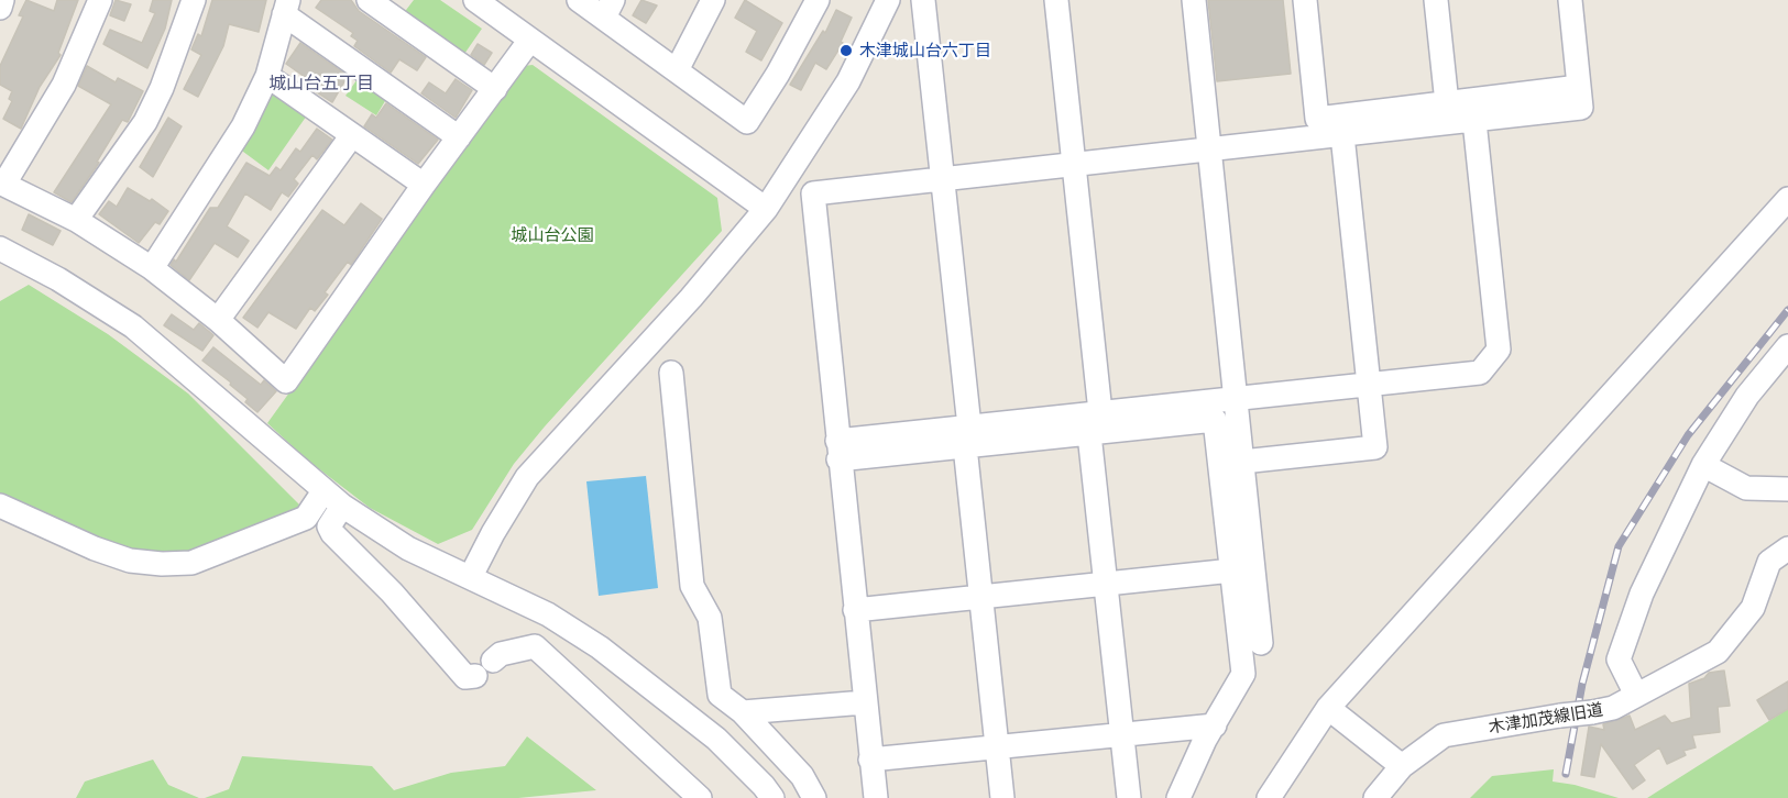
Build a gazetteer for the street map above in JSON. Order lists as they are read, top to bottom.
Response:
{
  "streets": {
    "street": ["木津加茂線旧道"]
  },
  "districts": ["城山台五丁目"],
  "parks": ["城山台公園"],
  "places": ["木津城山台六丁目"]
}
